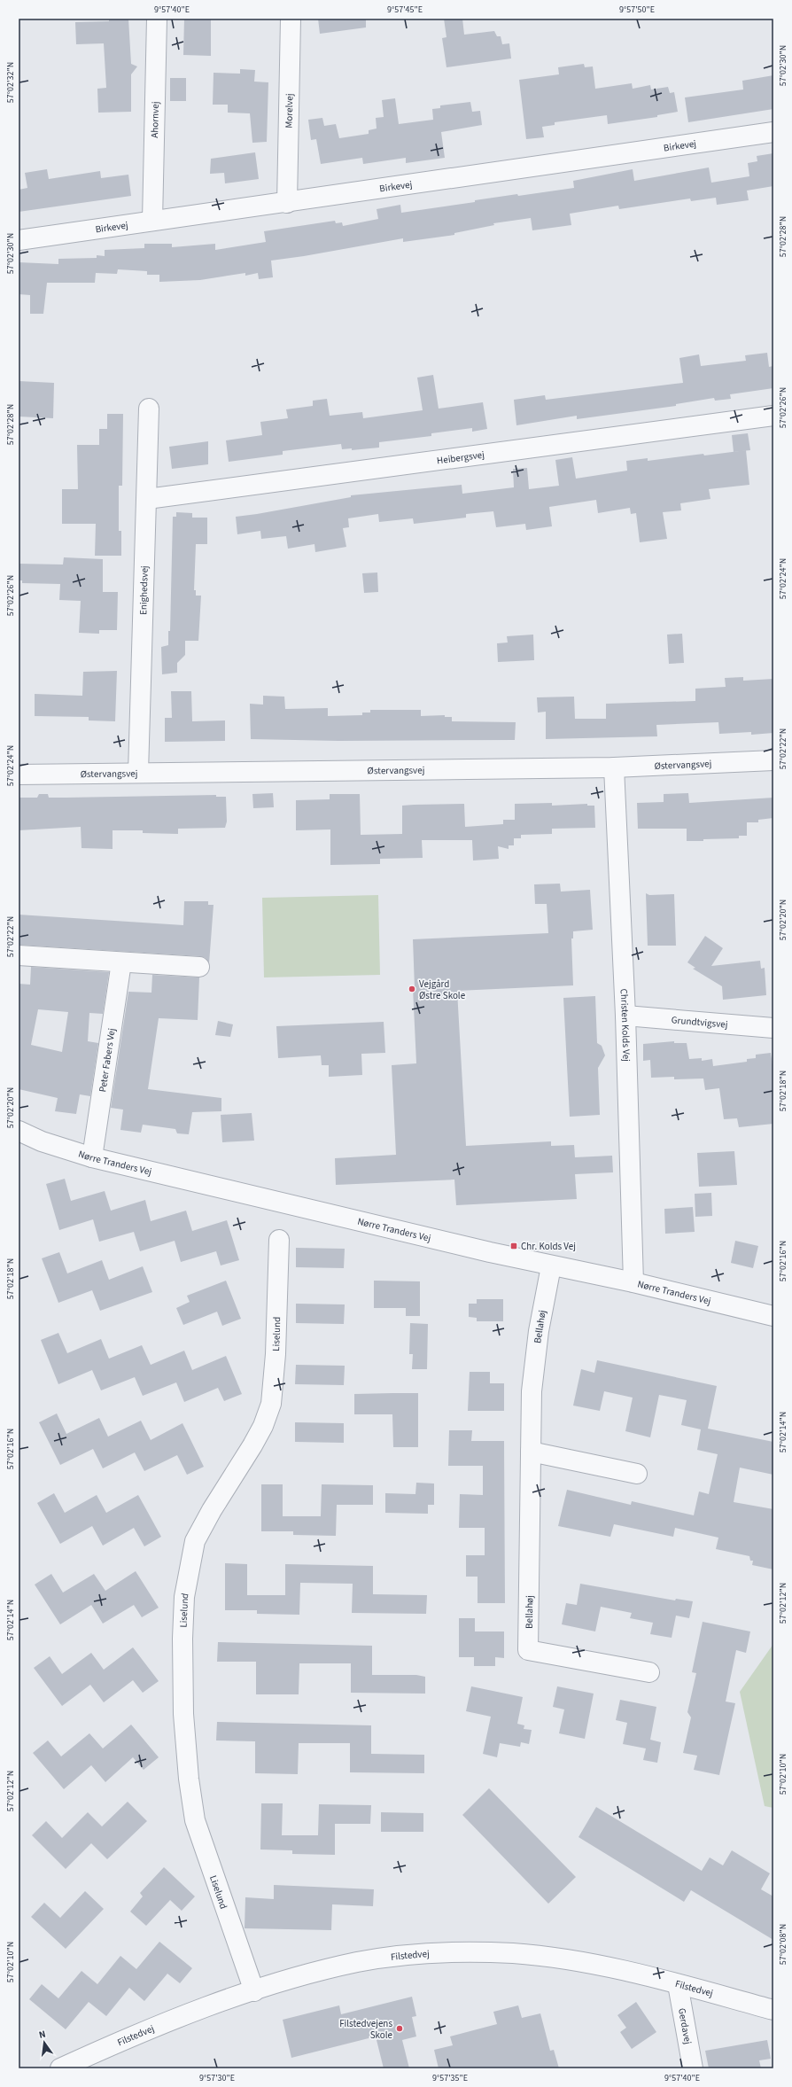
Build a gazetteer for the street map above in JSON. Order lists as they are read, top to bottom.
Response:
{
  "streets": {
    "street": [
      "Morelvej",
      "Ahornvej",
      "Birkevej",
      "Heibergsvej",
      "Enighedsvej",
      "Østervangsvej",
      "Grundtvigsvej",
      "Christen Kolds Vej",
      "Peter Fabers Vej",
      "Nørre Tranders Vej",
      "Bellahøj",
      "Liselund",
      "Filstedvej",
      "Gerdavej"
    ]
  },
  "crossings": [
    ["Morelvej", "Birkevej"],
    ["Ahornvej", "Birkevej"],
    ["Heibergsvej", "Enighedsvej"],
    ["Enighedsvej", "Østervangsvej"],
    ["Østervangsvej", "Christen Kolds Vej"],
    ["Grundtvigsvej", "Christen Kolds Vej"],
    ["Christen Kolds Vej", "Nørre Tranders Vej"],
    ["Peter Fabers Vej", "Nørre Tranders Vej"],
    ["Nørre Tranders Vej", "Bellahøj"],
    ["Liselund", "Filstedvej"],
    ["Filstedvej", "Gerdavej"]
  ],
  "places": {
    "other": ["Vejgård Østre Skole", "Filstedvejens Skole"],
    "transit": ["Chr. Kolds Vej"]
  },
  "north": "top",
  "coordinates": [
    "9°57'40\"E",
    "9°57'45\"E",
    "9°57'50\"E",
    "57°02'30\"N",
    "57°02'32\"N",
    "57°02'28\"N",
    "57°02'26\"N",
    "57°02'24\"N",
    "57°02'22\"N",
    "57°02'20\"N",
    "57°02'18\"N",
    "57°02'16\"N",
    "57°02'14\"N",
    "57°02'12\"N",
    "57°02'10\"N",
    "57°02'08\"N",
    "9°57'30\"E",
    "9°57'35\"E"
  ]
}
